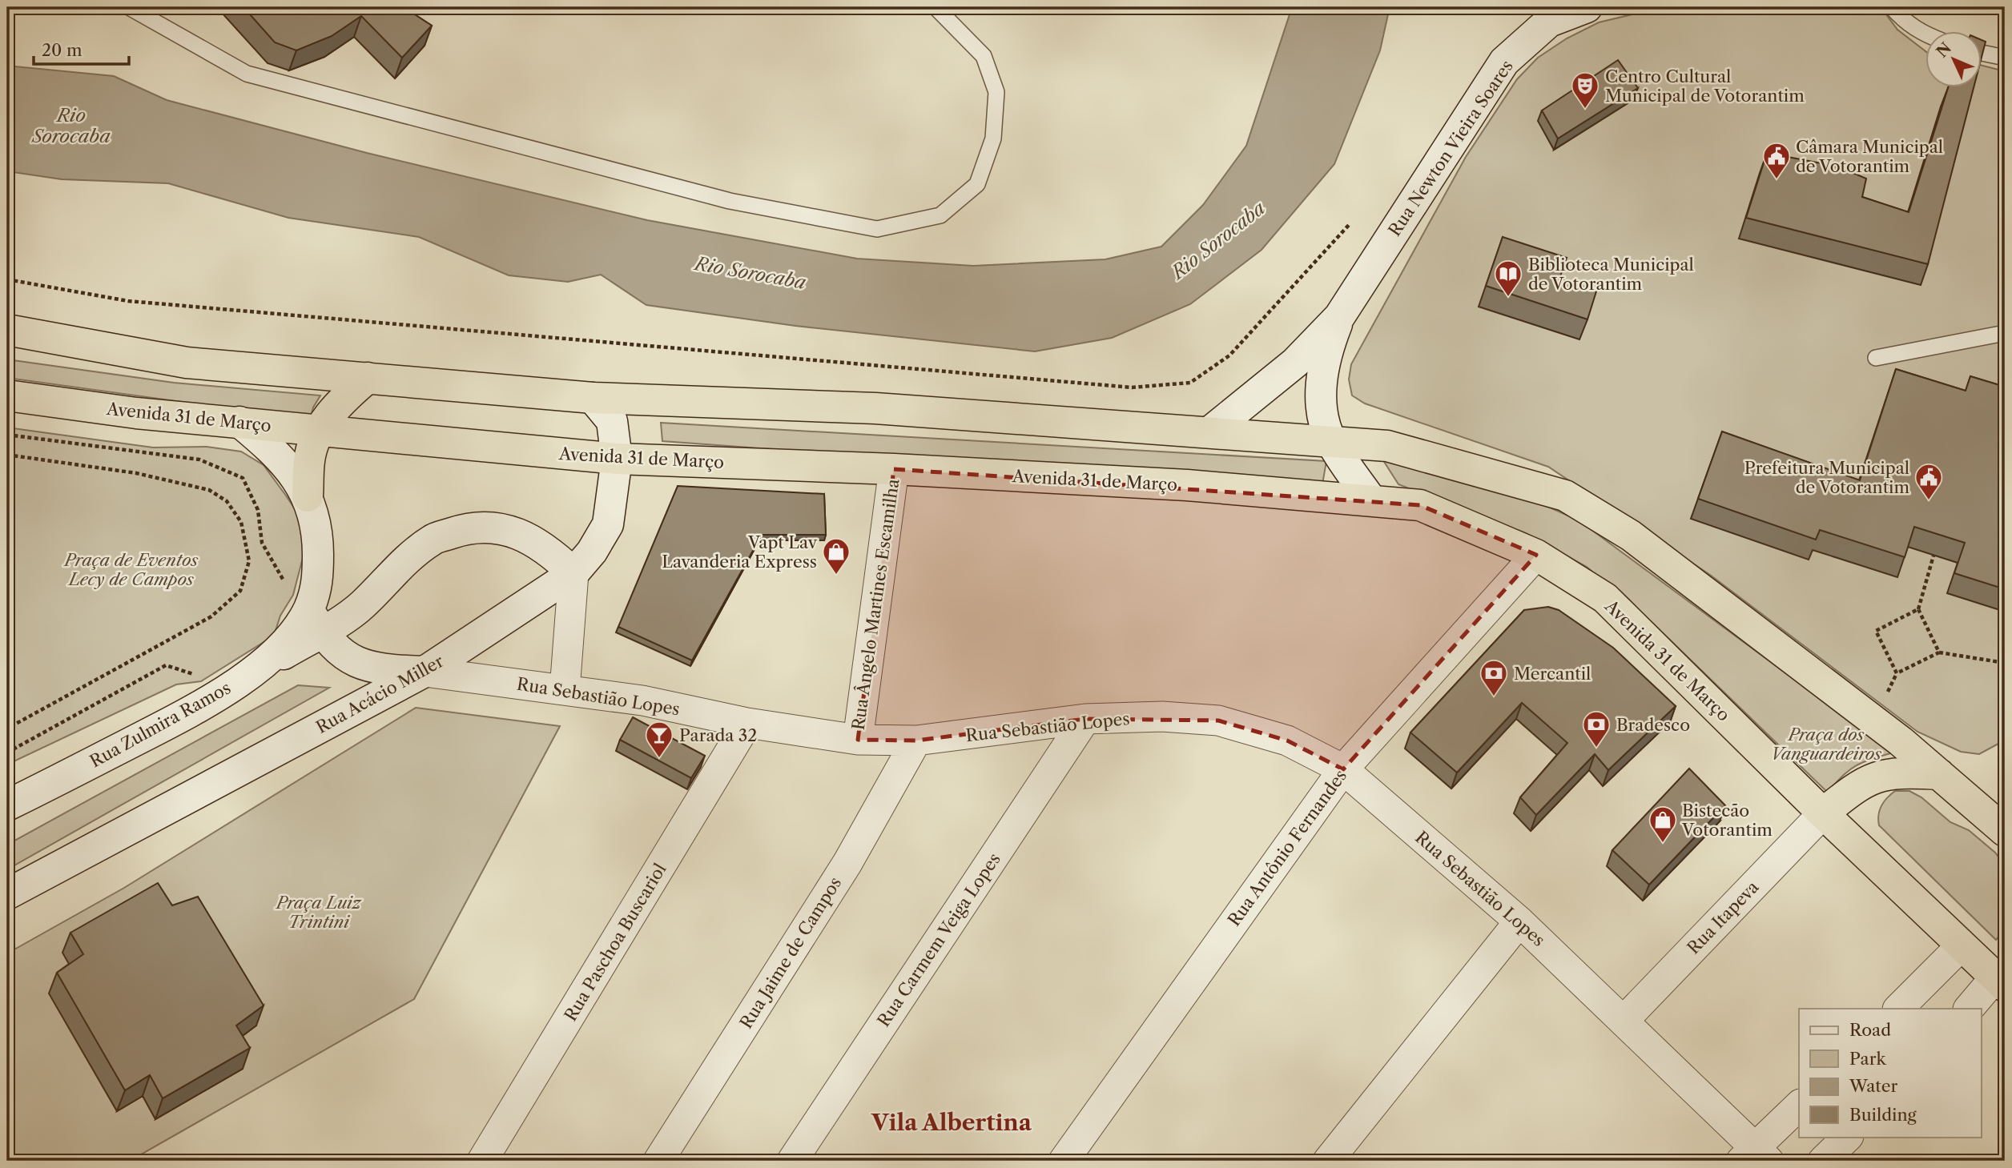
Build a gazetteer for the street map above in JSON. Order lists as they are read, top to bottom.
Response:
{
  "streets": {
    "highway": ["Avenida 31 de Março"],
    "main road": ["Rua Newton Vieira Soares", "Rua Acácio Miller", "Rua Zulmira Ramos"],
    "street": [
      "Rua Ângelo Martines Escamilha",
      "Rua Sebastião Lopes",
      "Rua Antônio Fernandes",
      "Rua Itapeva",
      "Rua Carmem Veiga Lopes",
      "Rua Paschoa Buscariol",
      "Rua Jaime de Campos"
    ]
  },
  "crossings": [
    ["Avenida 31 de Março", "Rua Ângelo Martines Escamilha"],
    ["Avenida 31 de Março", "Rua Acácio Miller"],
    ["Avenida 31 de Março", "Rua Antônio Fernandes"],
    ["Avenida 31 de Março", "Rua Itapeva"],
    ["Rua Ângelo Martines Escamilha", "Rua Sebastião Lopes"],
    ["Rua Acácio Miller", "Rua Sebastião Lopes"],
    ["Rua Acácio Miller", "Rua Zulmira Ramos"],
    ["Rua Sebastião Lopes", "Rua Antônio Fernandes"],
    ["Rua Sebastião Lopes", "Rua Itapeva"],
    ["Rua Sebastião Lopes", "Rua Carmem Veiga Lopes"],
    ["Rua Sebastião Lopes", "Rua Paschoa Buscariol"],
    ["Rua Sebastião Lopes", "Rua Jaime de Campos"]
  ],
  "districts": ["Vila Albertina"],
  "water": ["Rio Sorocaba"],
  "parks": ["Praça de Eventos Lecy de Campos", "Praça dos Vanguardeiros", "Praça Luiz Trintini"],
  "places": {
    "theatre": ["Centro Cultural Municipal de Votorantim"],
    "public building": ["Câmara Municipal de Votorantim", "Prefeitura Municipal de Votorantim"],
    "library": ["Biblioteca Municipal de Votorantim"],
    "shop": ["Vapt Lav Lavanderia Express", "Bistecão Votorantim"],
    "bank": ["Mercantil", "Bradesco"],
    "bar": ["Parada 32"]
  },
  "legend": [
    "Road",
    "Park",
    "Water",
    "Building"
  ],
  "scale_bar": "20 m",
  "north": "top left"
}
